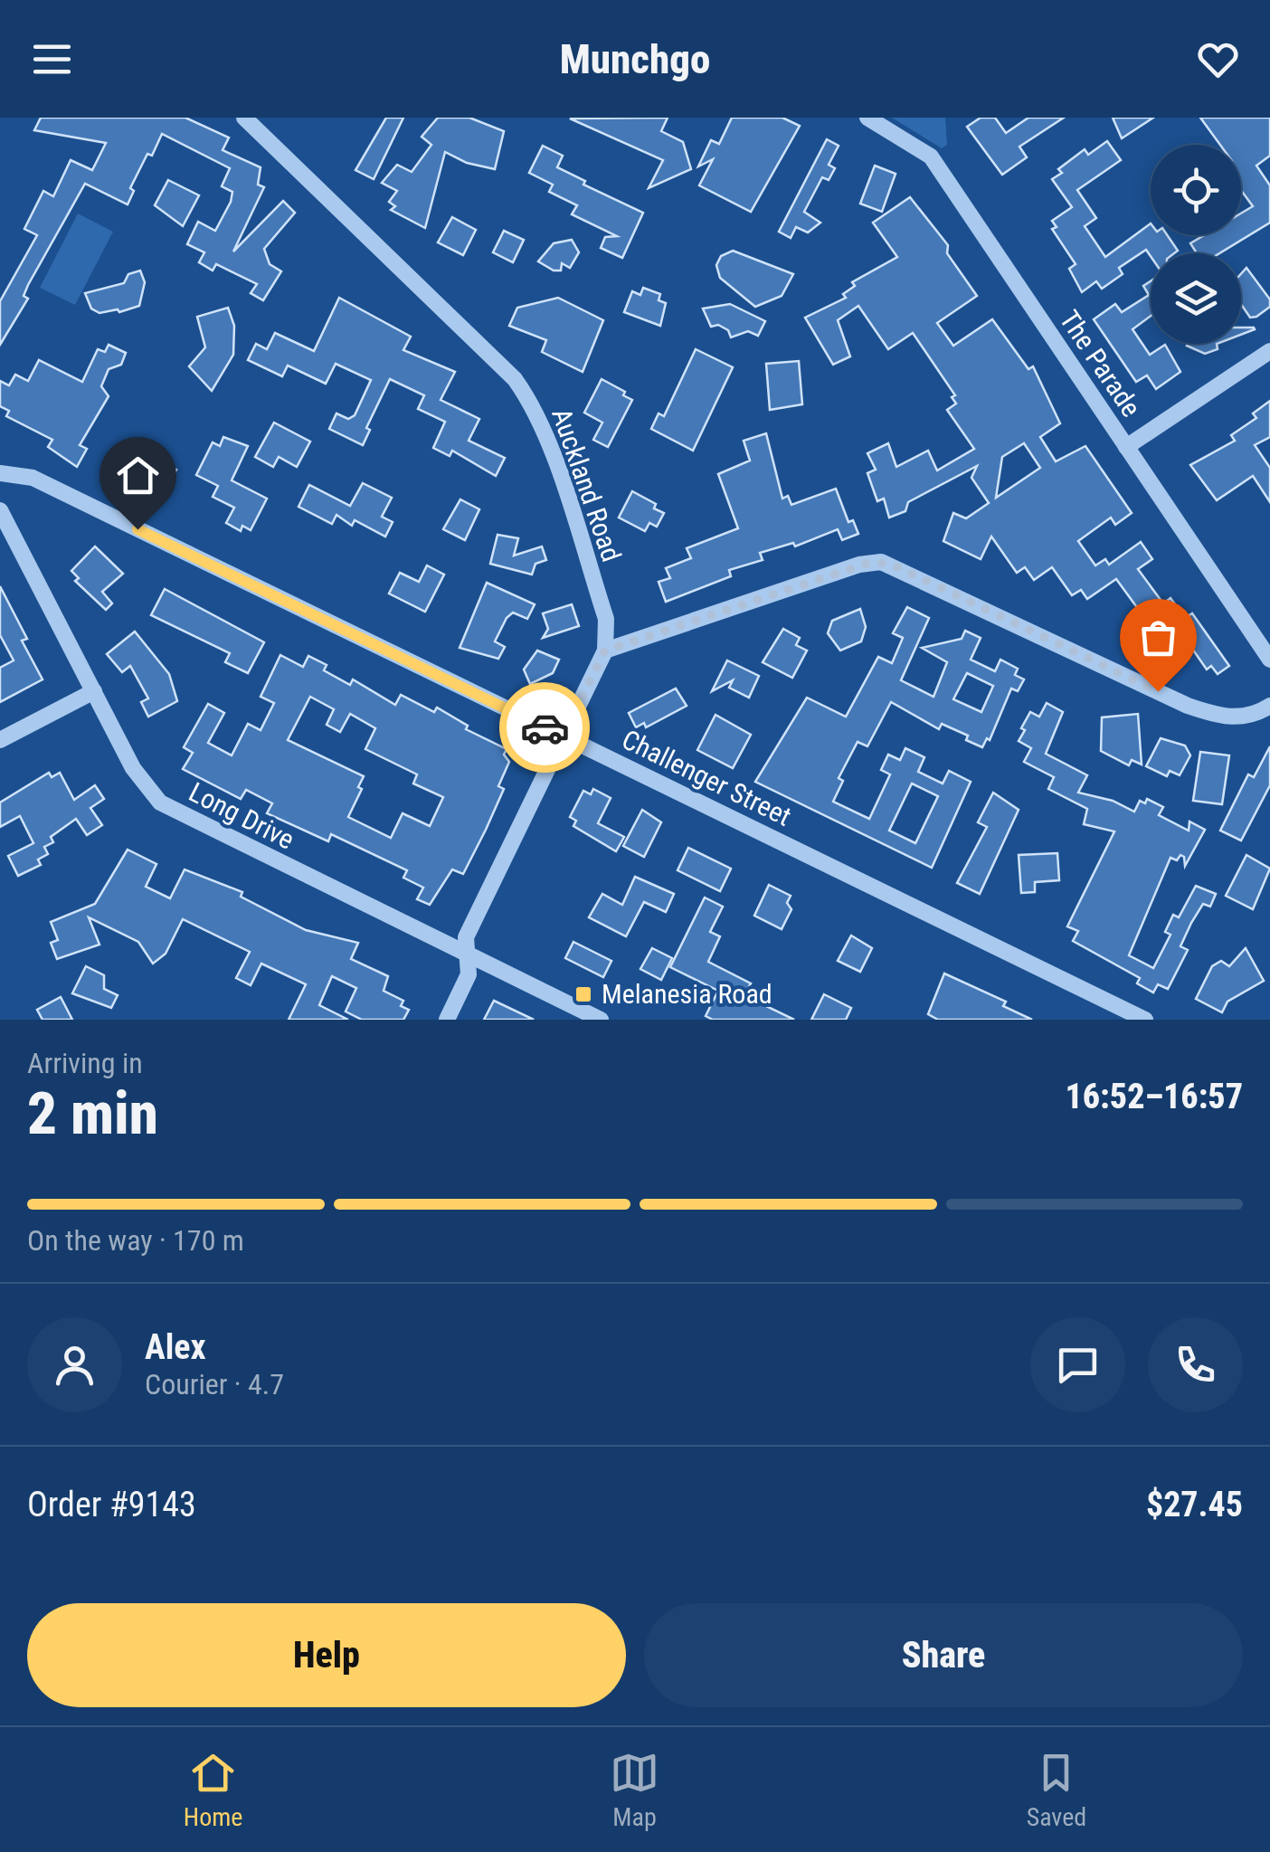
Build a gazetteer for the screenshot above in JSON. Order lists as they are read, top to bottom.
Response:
{
  "streets": {
    "street": [
      "The Parade",
      "Auckland Road",
      "Challenger Street",
      "Long Drive"
    ]
  },
  "places": {
    "transit": ["Melanesia Road"]
  },
  "page": {
    "header": "Munchgo",
    "heading": ["2 min", "Arriving in", "16:52–16:57"],
    "panel": [
      "Alex",
      "Courier · 4.7",
      "Order #9143",
      "$27.45"
    ],
    "bar": "On the way · 170 m",
    "buttons": ["Help", "Share"],
    "tabs": ["Home", "Map", "Saved"]
  }
}
